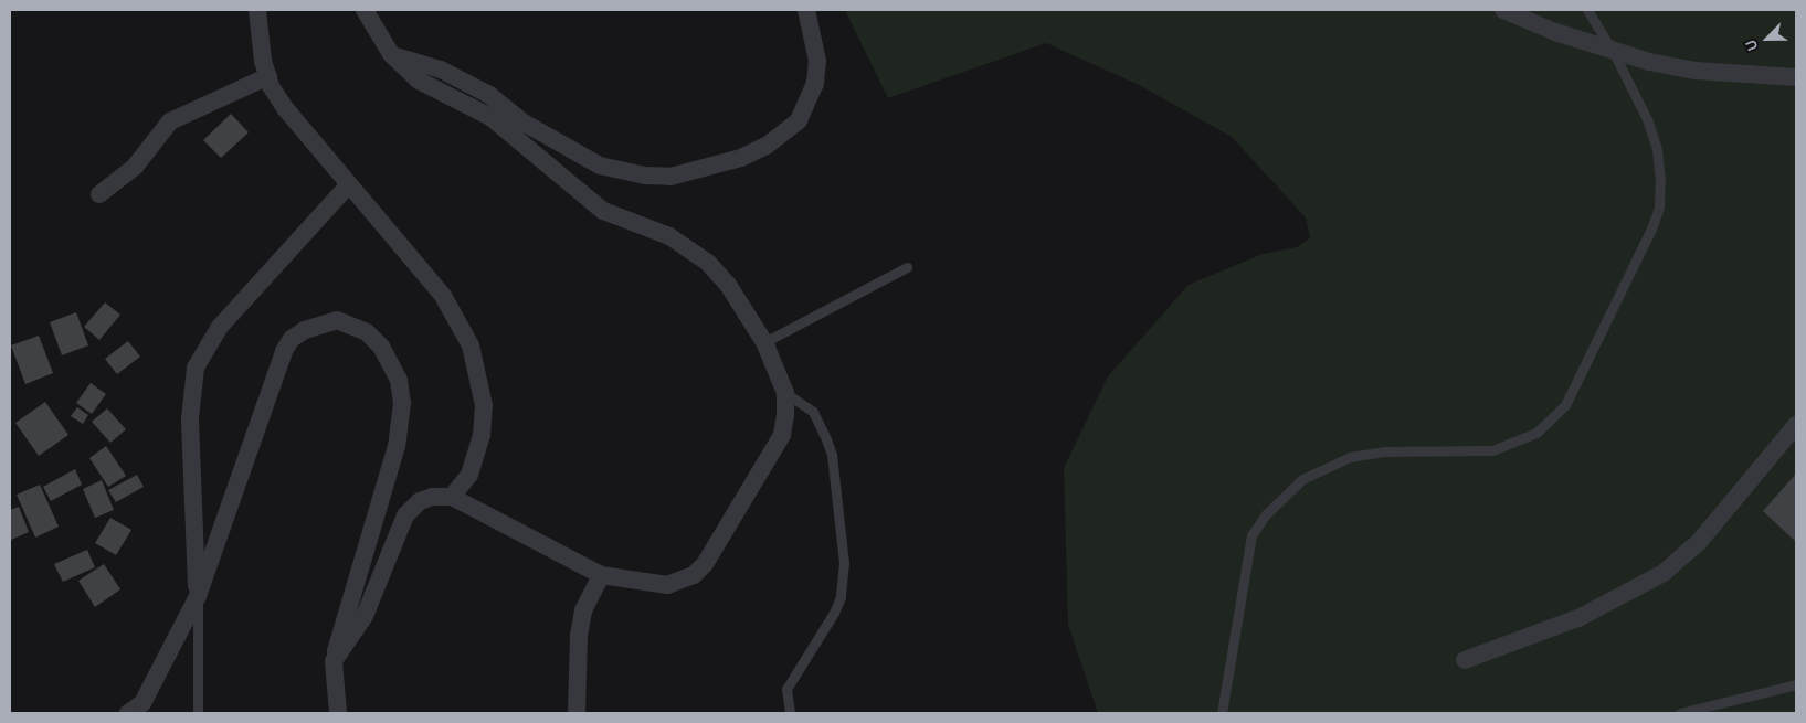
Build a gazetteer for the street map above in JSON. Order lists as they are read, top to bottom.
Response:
{
  "north": "bottom left"
}
